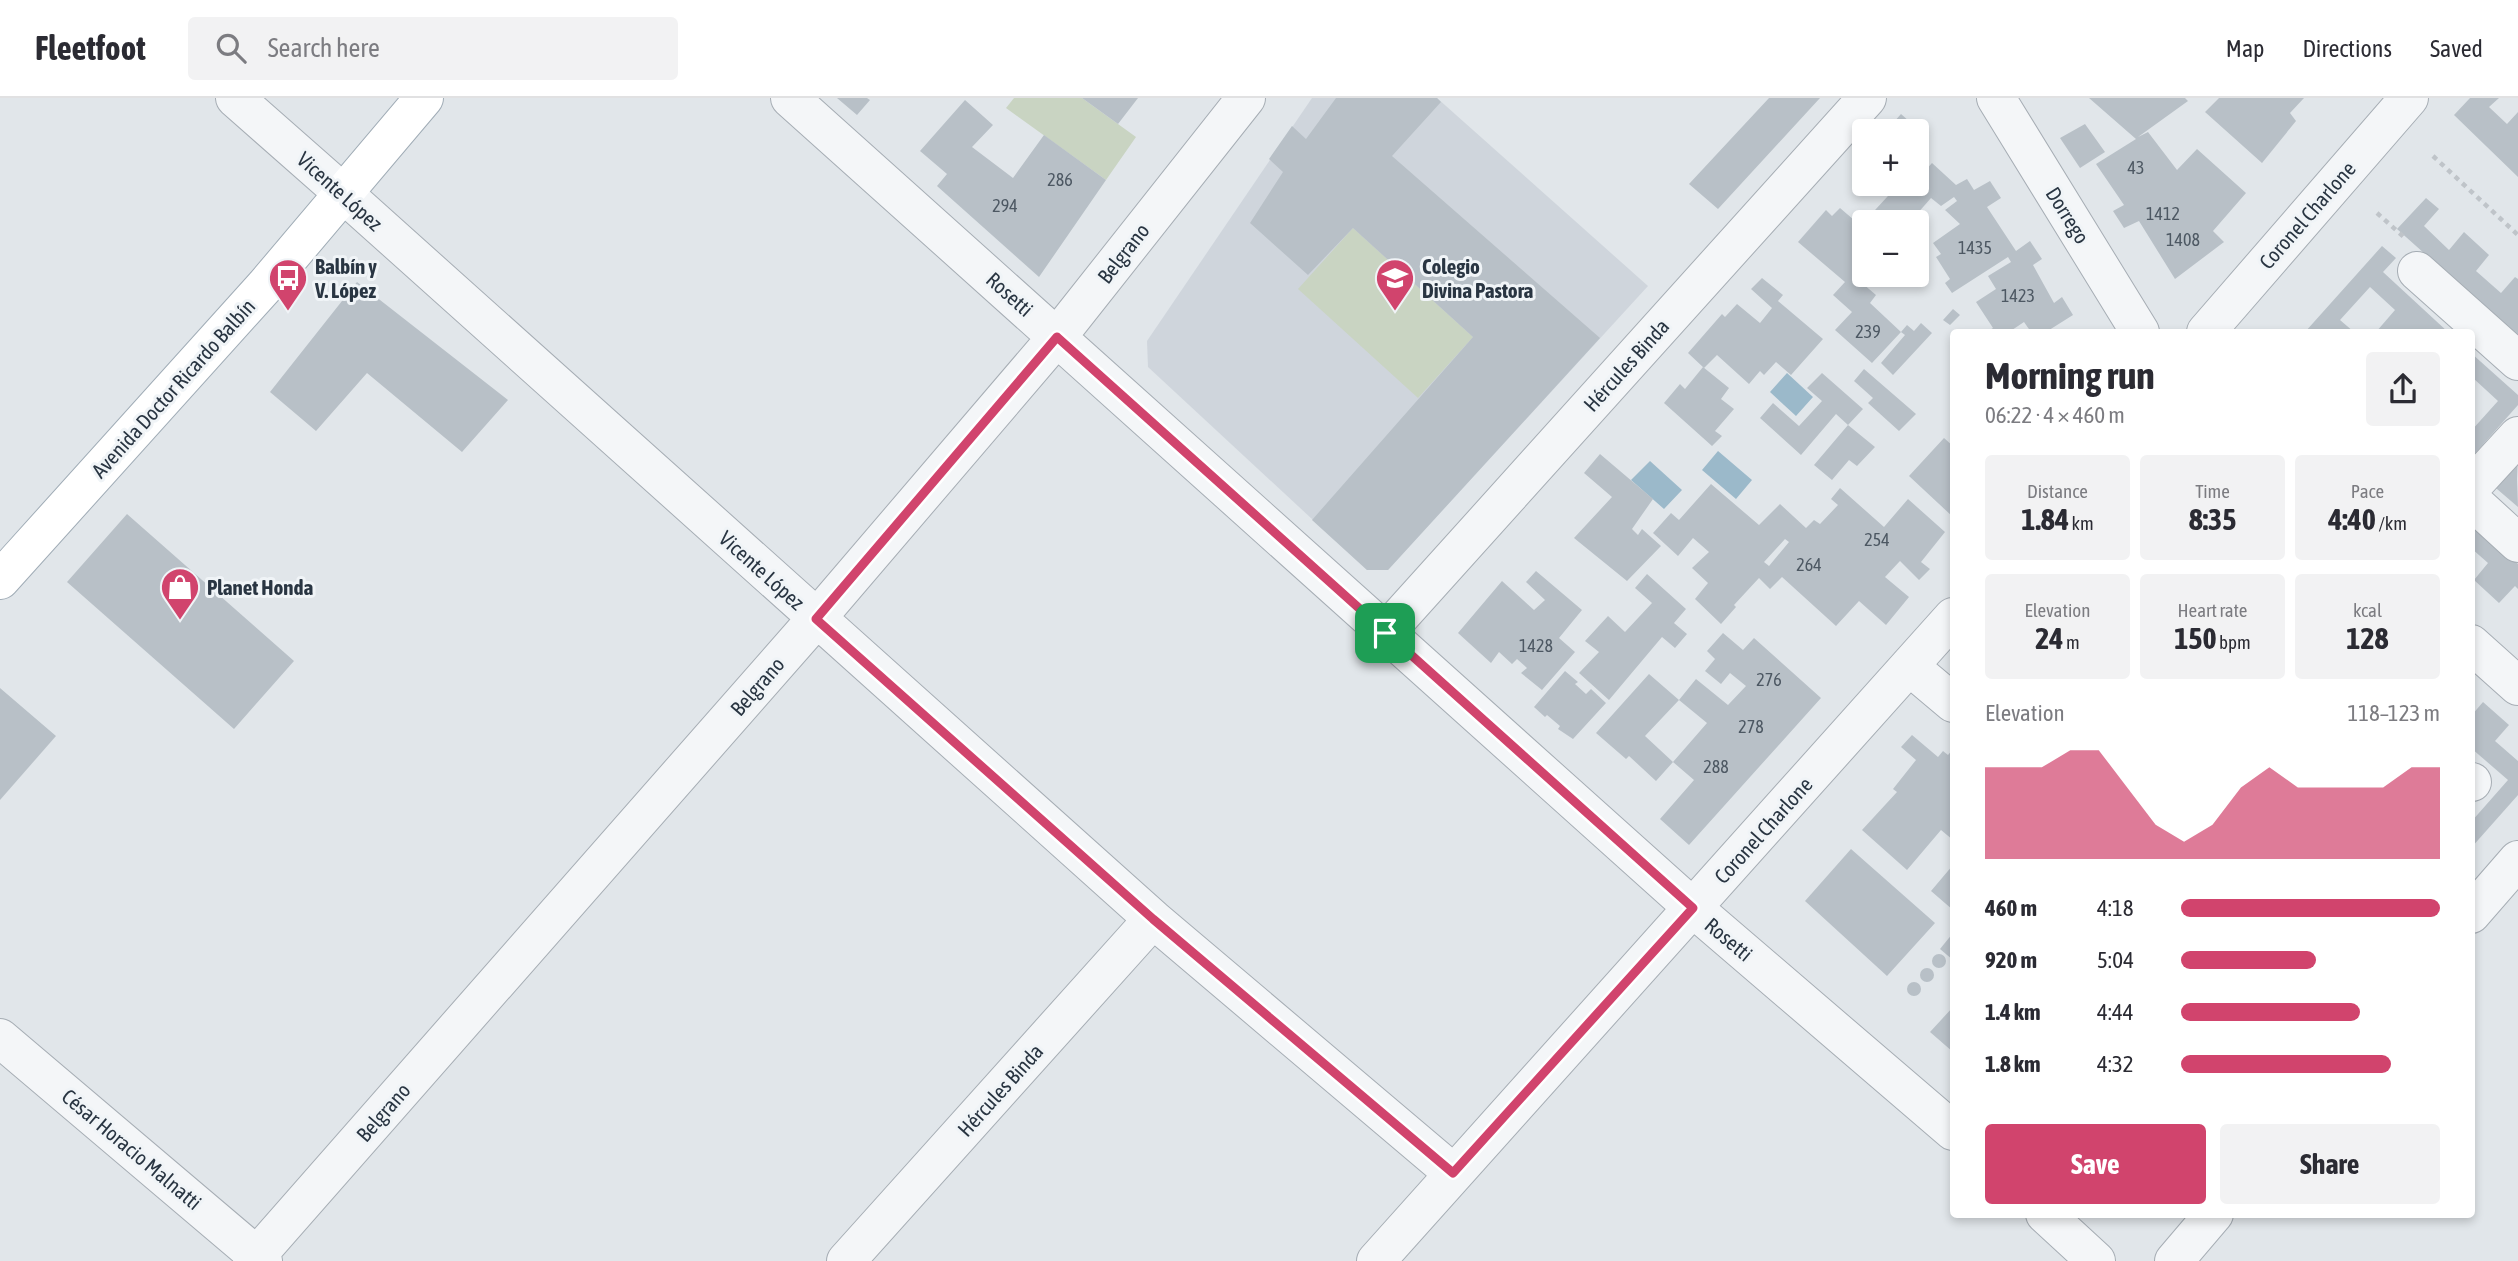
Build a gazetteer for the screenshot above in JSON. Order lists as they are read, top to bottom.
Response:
{
  "streets": {
    "main road": ["Avenida Doctor Ricardo Balbín"],
    "street": [
      "Vicente López",
      "Dorrego",
      "Coronel Charlone",
      "Belgrano",
      "Rosetti",
      "Hércules Binda",
      "César Horacio Malnatti"
    ]
  },
  "crossings": [
    ["Vicente López", "Coronel Charlone"],
    ["Vicente López", "Belgrano"],
    ["Vicente López", "Hércules Binda"],
    ["Vicente López", "Avenida Doctor Ricardo Balbín"],
    ["Coronel Charlone", "Rosetti"],
    ["Belgrano", "Rosetti"],
    ["Belgrano", "César Horacio Malnatti"],
    ["Rosetti", "Hércules Binda"]
  ],
  "places": {
    "bus stop": ["Balbín y V. López"],
    "school or university": ["Colegio Divina Pastora"],
    "shop": ["Planet Honda"]
  },
  "house_numbers": [
    "43",
    "286",
    "294",
    "1412",
    "1408",
    "1435",
    "1423",
    "239",
    "254",
    "264",
    "1428",
    "276",
    "278",
    "288"
  ],
  "page": {
    "header": "Fleetfoot",
    "search": "Search here",
    "nav": ["Map", "Directions", "Saved"],
    "map_buttons": ["+", "−"],
    "heading": ["Morning run", "06:22 · 4 × 460 m"],
    "stats": [
      ["Distance", "1.84 km"],
      ["Time", "8:35"],
      ["Pace", "4:40 /km"],
      ["Elevation", "24 m"],
      ["Heart rate", "150 bpm"],
      ["kcal", "128"]
    ],
    "chart": ["Elevation", "118–123 m"],
    "list": [
      {
        "name": "460 m",
        "note": "4:18"
      },
      {
        "name": "920 m",
        "note": "5:04"
      },
      {
        "name": "1.4 km",
        "note": "4:44"
      },
      {
        "name": "1.8 km",
        "note": "4:32"
      }
    ],
    "buttons": ["Save", "Share"]
  }
}
